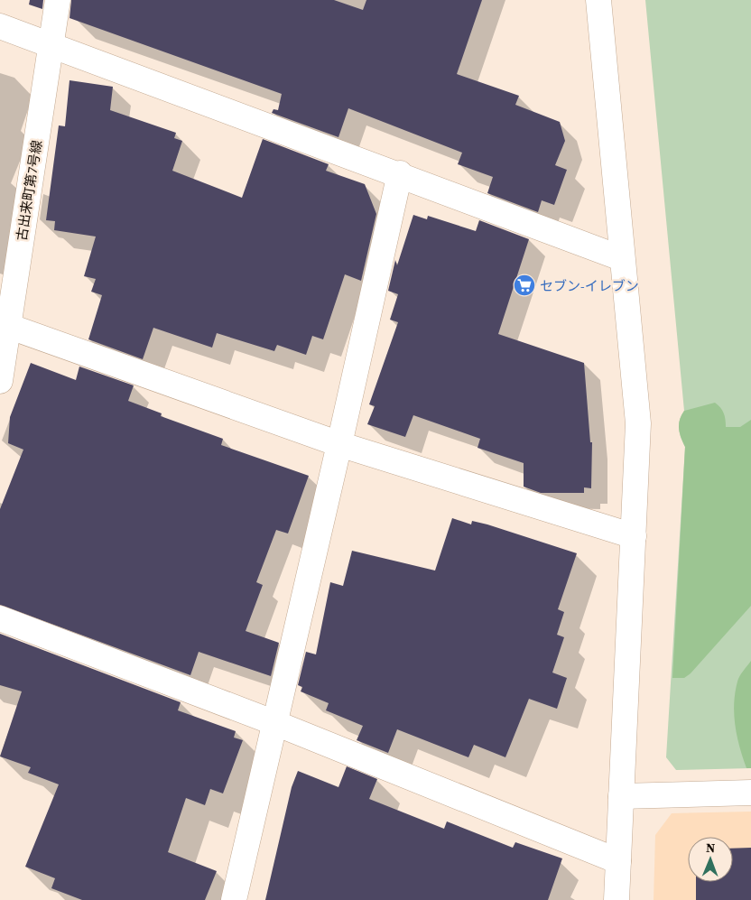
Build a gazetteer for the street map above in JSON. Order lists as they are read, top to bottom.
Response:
{
  "streets": {
    "street": ["古出来町第7号線"]
  },
  "places": {
    "supermarket": ["セブン-イレブン"]
  },
  "north": "top"
}
